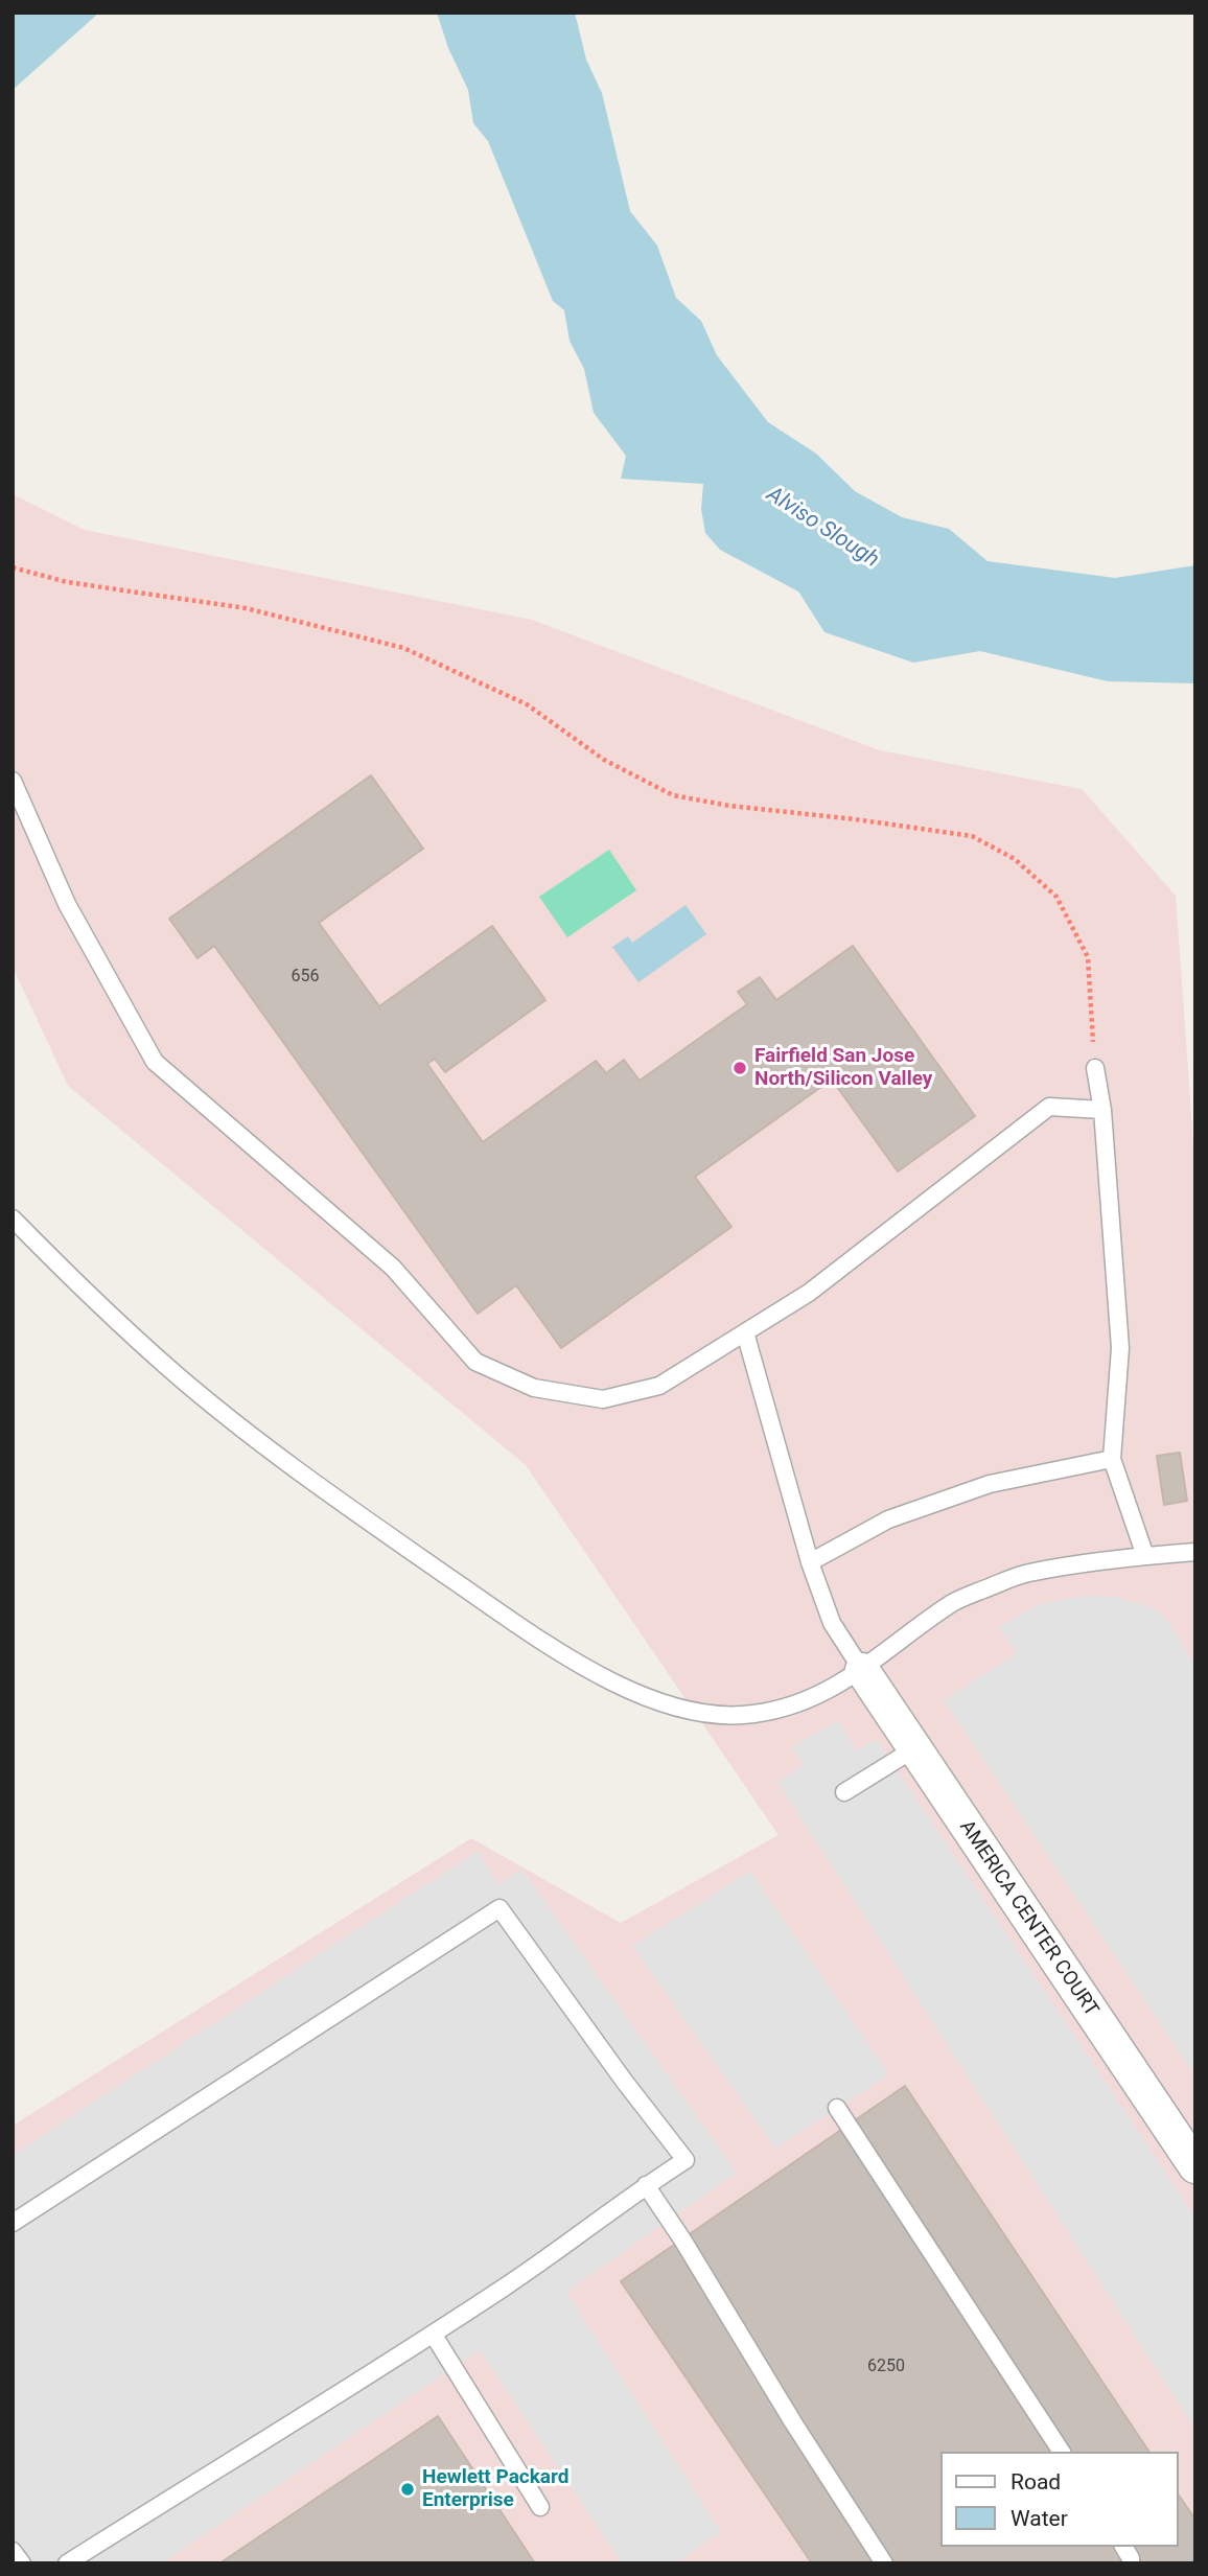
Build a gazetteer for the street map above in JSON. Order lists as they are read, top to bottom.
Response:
{
  "streets": {
    "street": ["AMERICA CENTER COURT"]
  },
  "water": ["Alviso Slough"],
  "places": ["Fairfield San Jose North/Silicon Valley", "Hewlett Packard Enterprise"],
  "house_numbers": ["656", "6250"],
  "legend": ["Road", "Water"]
}
